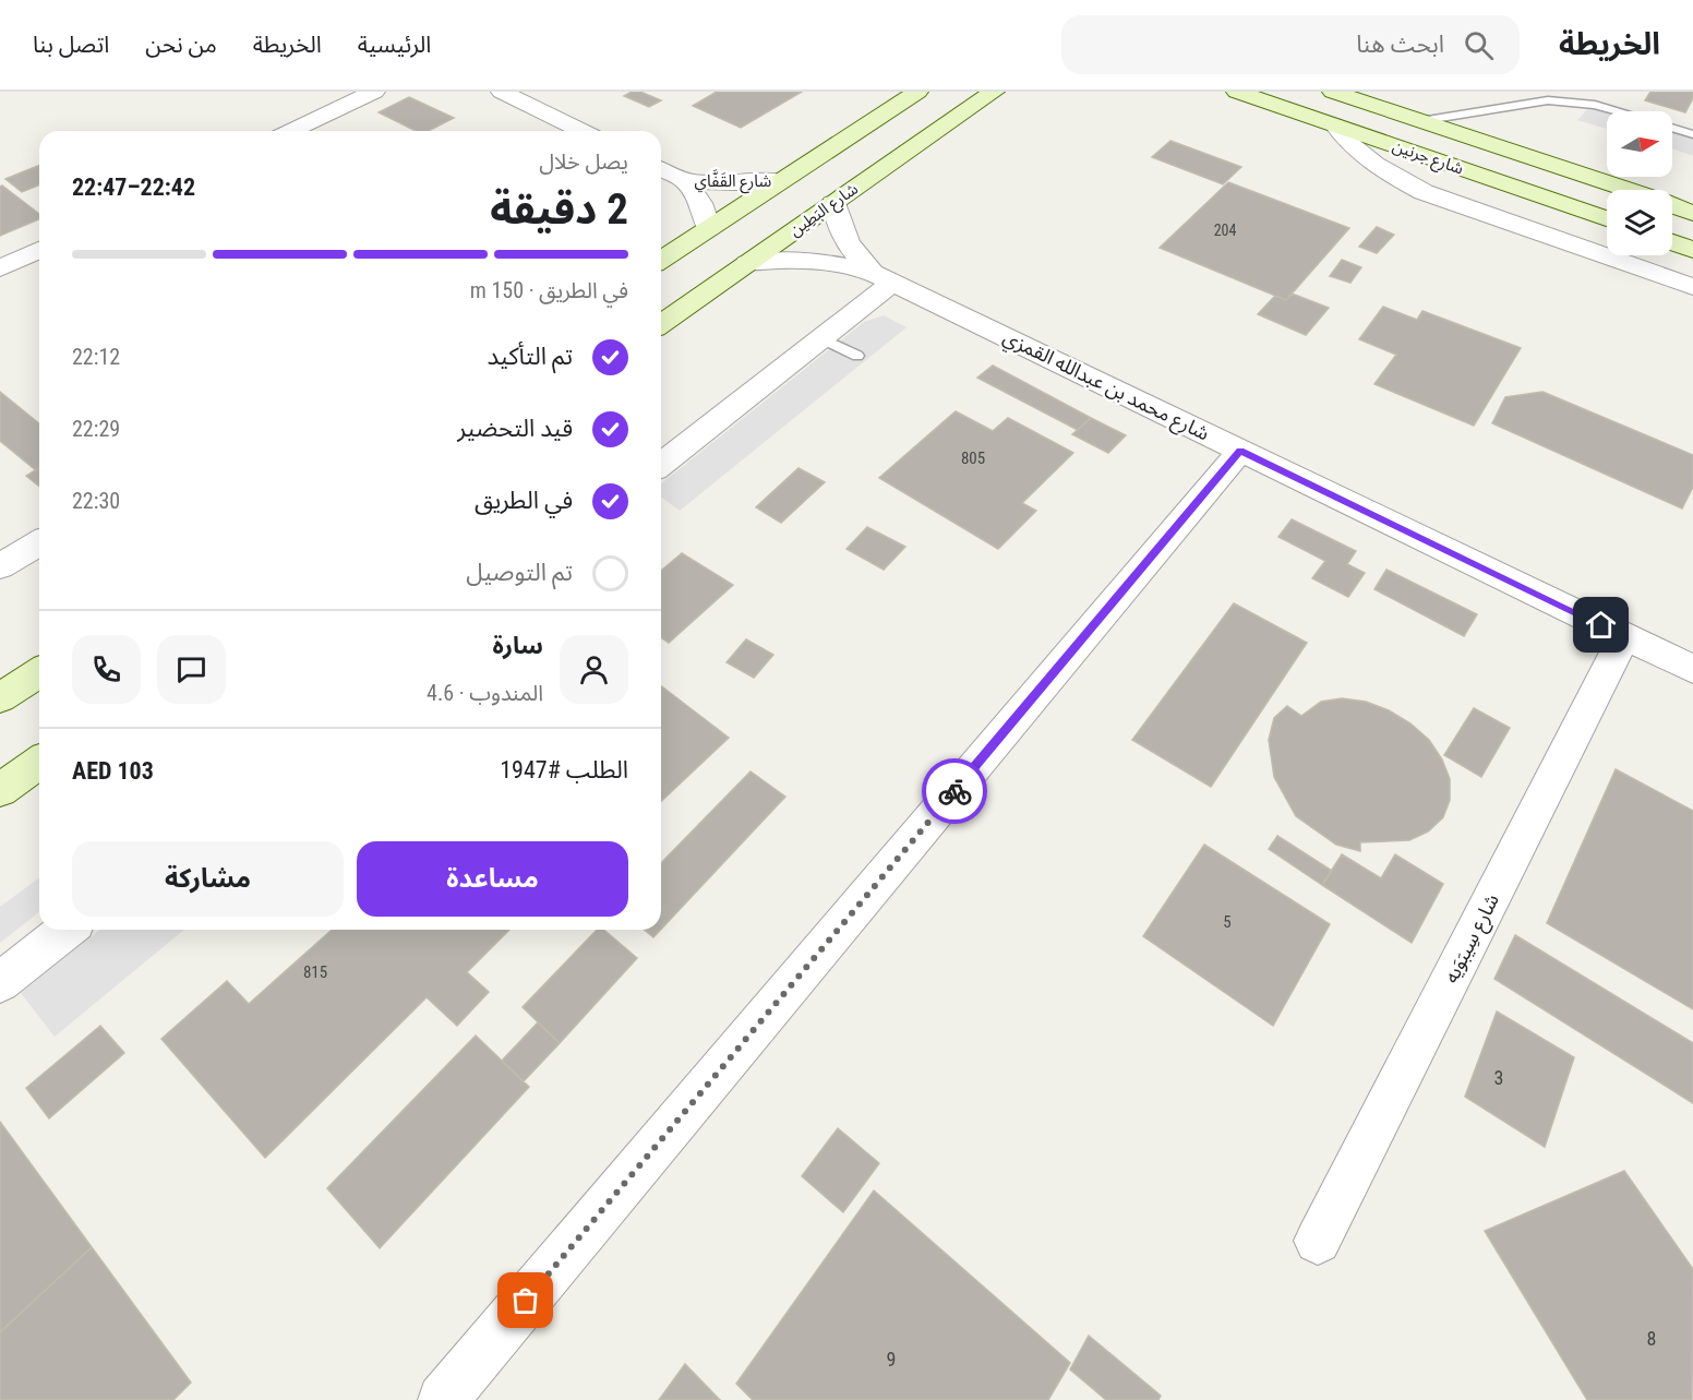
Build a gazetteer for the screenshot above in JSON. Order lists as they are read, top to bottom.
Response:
{
  "streets": {
    "main road": ["شارع جرنين", "شارع البَطِين"],
    "street": ["شارع القَفَّاي", "شارع محمد بن عبدالله القمزي", "شارع سِيبَوَيه"]
  },
  "crossings": [
    ["شارع البَطِين", "شارع محمد بن عبدالله القمزي"],
    ["شارع محمد بن عبدالله القمزي", "شارع سِيبَوَيه"]
  ],
  "house_numbers": [
    "204",
    "805",
    "5",
    "815",
    "3",
    "8",
    "9"
  ],
  "north": "right",
  "page": {
    "header": "الخريطة",
    "search": "ابحث هنا",
    "nav": [
      "الرئيسية",
      "الخريطة",
      "من نحن",
      "اتصل بنا"
    ],
    "heading": ["2 دقيقة", "يصل خلال", "22:42–22:47"],
    "panel": [
      "سارة",
      "المندوب · 4.6",
      "الطلب #1947",
      "AED 103"
    ],
    "bar": "في الطريق · 150 m",
    "list": [
      ["تم التأكيد", "22:12"],
      ["قيد التحضير", "22:29"],
      ["في الطريق", "22:30"],
      "تم التوصيل"
    ],
    "buttons": ["مساعدة", "مشاركة"]
  }
}
